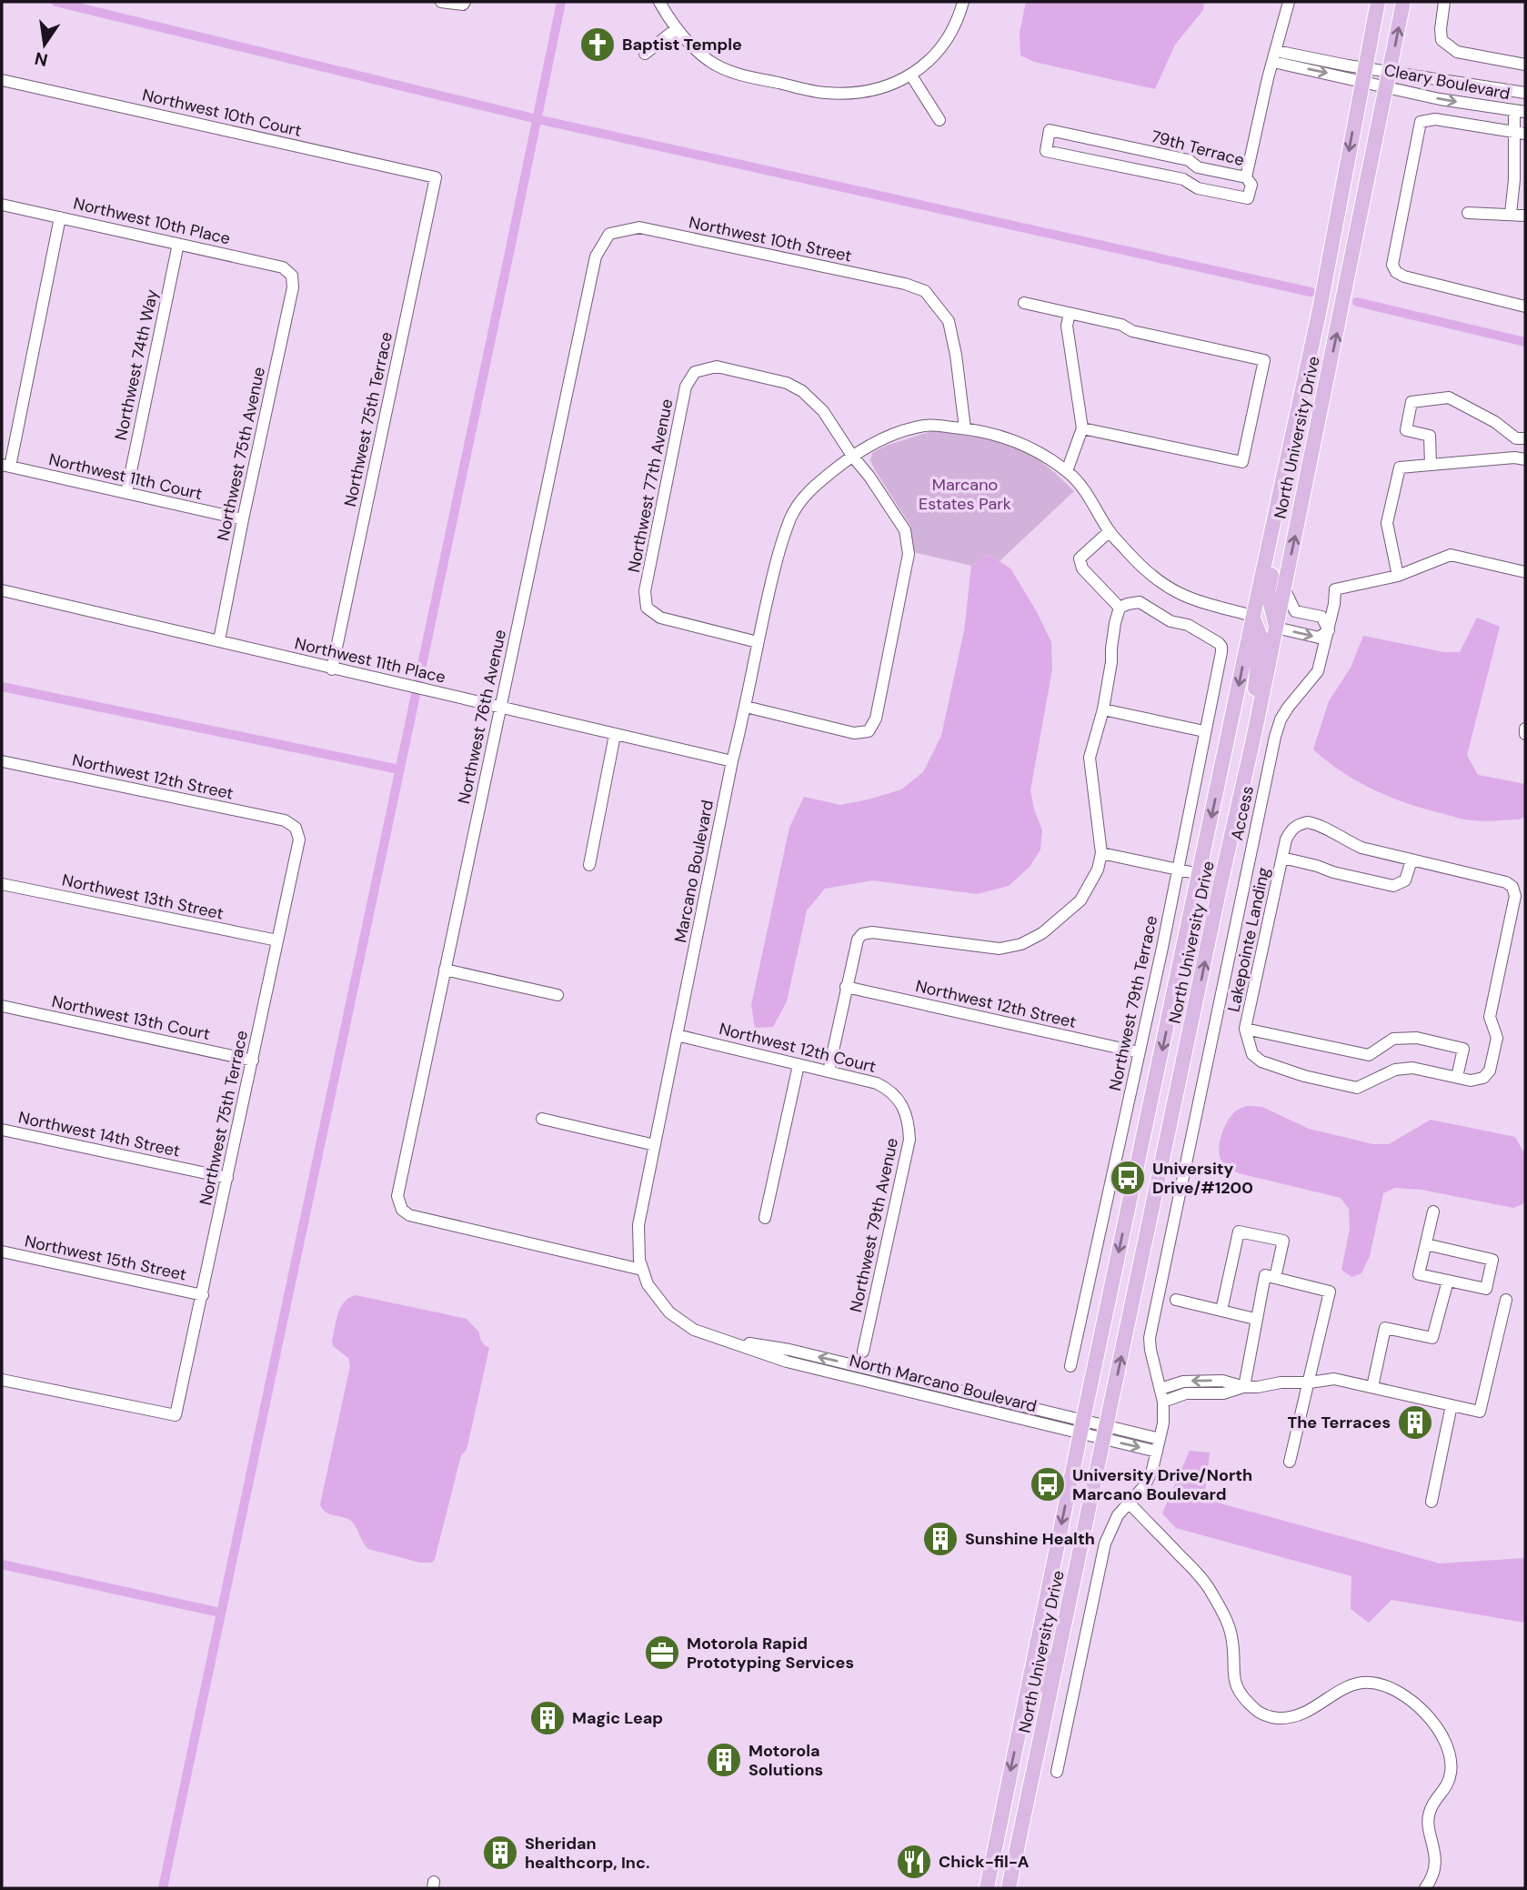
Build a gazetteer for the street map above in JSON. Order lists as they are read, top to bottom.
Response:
{
  "streets": {
    "main road": ["North University Drive"],
    "street": [
      "Cleary Boulevard",
      "Northwest 10th Court",
      "79th Terrace",
      "Northwest 10th Place",
      "Northwest 10th Street",
      "Northwest 74th Way",
      "Northwest 75th Terrace",
      "Northwest 75th Avenue",
      "Northwest 11th Court",
      "Northwest 77th Avenue",
      "Northwest 11th Place",
      "Northwest 76th Avenue",
      "Northwest 12th Street",
      "Access",
      "Marcano Boulevard",
      "Northwest 13th Street",
      "Lakepointe Landing",
      "Northwest 79th Terrace",
      "Northwest 13th Court",
      "Northwest 12th Court",
      "Northwest 14th Street",
      "Northwest 79th Avenue",
      "Northwest 15th Street",
      "North Marcano Boulevard"
    ]
  },
  "crossings": [
    ["Cleary Boulevard", "North University Drive"],
    ["Northwest 10th Court", "Northwest 75th Terrace"],
    ["Northwest 10th Place", "Northwest 74th Way"],
    ["Northwest 10th Place", "Northwest 75th Avenue"],
    ["Northwest 10th Street", "Northwest 76th Avenue"],
    ["Northwest 10th Street", "Marcano Boulevard"],
    ["Northwest 74th Way", "Northwest 11th Court"],
    ["Northwest 75th Terrace", "Northwest 11th Place"],
    ["Northwest 75th Terrace", "Northwest 12th Street"],
    ["Northwest 75th Terrace", "Northwest 13th Street"],
    ["Northwest 75th Terrace", "Northwest 13th Court"],
    ["Northwest 75th Terrace", "Northwest 14th Street"],
    ["Northwest 75th Terrace", "Northwest 15th Street"],
    ["North University Drive", "Marcano Boulevard"],
    ["North University Drive", "North Marcano Boulevard"],
    ["Northwest 75th Avenue", "Northwest 11th Court"],
    ["Northwest 75th Avenue", "Northwest 11th Place"],
    ["Northwest 77th Avenue", "Marcano Boulevard"],
    ["Northwest 11th Place", "Northwest 76th Avenue"],
    ["Northwest 11th Place", "Marcano Boulevard"],
    ["Northwest 76th Avenue", "Marcano Boulevard"],
    ["Northwest 12th Street", "Northwest 79th Terrace"],
    ["Access", "North Marcano Boulevard"],
    ["Marcano Boulevard", "Northwest 12th Court"],
    ["Marcano Boulevard", "North Marcano Boulevard"],
    ["Northwest 12th Court", "Northwest 79th Avenue"]
  ],
  "parks": ["Marcano Estates Park"],
  "places": {
    "church": ["Baptist Temple"],
    "bus stop": ["University Drive/#1200", "University Drive/North Marcano Boulevard"],
    "building": [
      "The Terraces",
      "Sunshine Health",
      "Magic Leap",
      "Motorola Solutions",
      "Sheridan healthcorp, Inc."
    ],
    "office": ["Motorola Rapid Prototyping Services"],
    "restaurant": ["Chick-fil-A"]
  },
  "north": "bottom"
}
